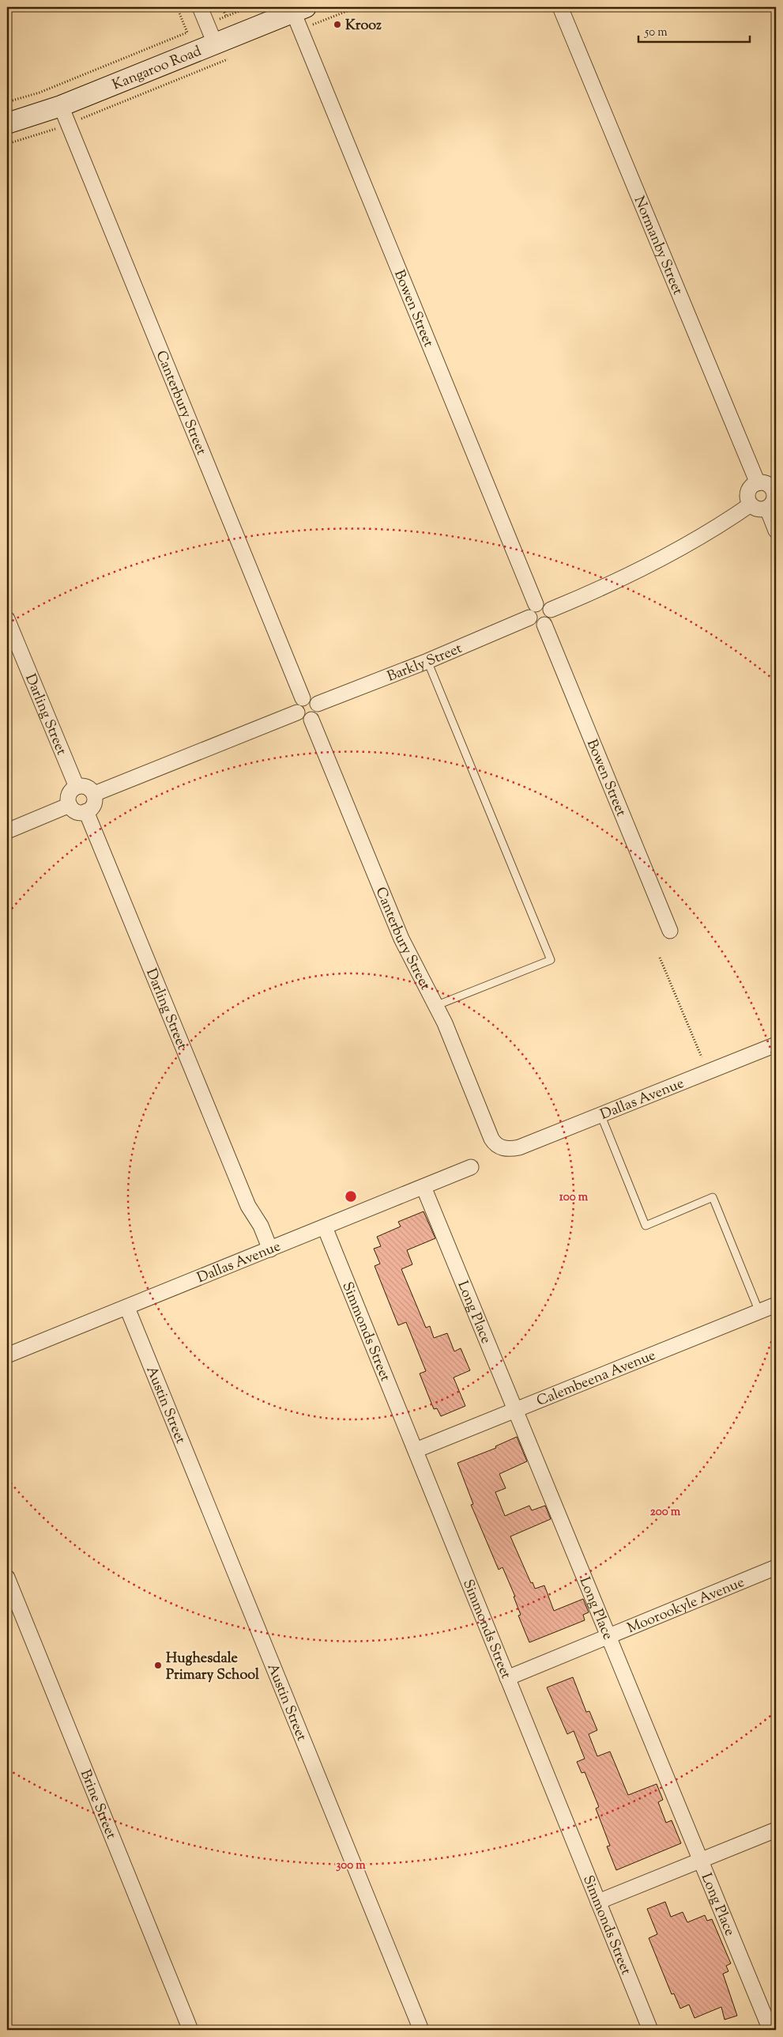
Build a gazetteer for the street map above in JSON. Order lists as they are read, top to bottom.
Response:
{
  "streets": {
    "street": [
      "Kangaroo Road",
      "Normanby Street",
      "Bowen Street",
      "Canterbury Street",
      "Barkly Street",
      "Darling Street",
      "Dallas Avenue",
      "Long Place",
      "Simmonds Street",
      "Calembeena Avenue",
      "Austin Street",
      "Moorookyle Avenue",
      "Brine Street"
    ]
  },
  "crossings": [
    ["Kangaroo Road", "Bowen Street"],
    ["Kangaroo Road", "Canterbury Street"],
    ["Bowen Street", "Barkly Street"],
    ["Canterbury Street", "Barkly Street"],
    ["Canterbury Street", "Dallas Avenue"],
    ["Darling Street", "Dallas Avenue"],
    ["Dallas Avenue", "Long Place"],
    ["Dallas Avenue", "Simmonds Street"],
    ["Dallas Avenue", "Austin Street"],
    ["Long Place", "Calembeena Avenue"],
    ["Long Place", "Moorookyle Avenue"],
    ["Simmonds Street", "Calembeena Avenue"],
    ["Simmonds Street", "Moorookyle Avenue"]
  ],
  "places": ["Krooz", "Hughesdale Primary School"],
  "scale_bar": "50 m",
  "rings": ["100 m", "200 m", "300 m"]
}
